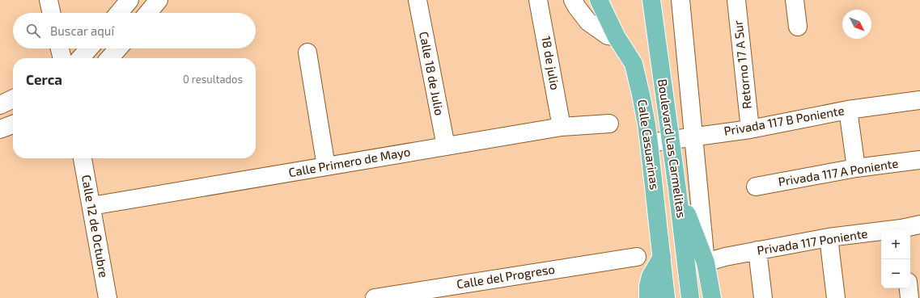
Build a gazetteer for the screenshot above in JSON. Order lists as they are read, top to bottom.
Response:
{
  "streets": {
    "main road": ["Calle Casuarinas", "Boulevard Las Carmelitas"],
    "street": [
      "18 de julio",
      "Retorno 17 A Sur",
      "Calle 18 de Julio",
      "Privada 117 B Poniente",
      "Calle Primero de Mayo",
      "Privada 117 A Poniente",
      "Calle 12 de Octubre",
      "Privada 117 Poniente",
      "Calle del Progreso"
    ]
  },
  "crossings": [
    ["18 de julio", "Calle Primero de Mayo"],
    ["Retorno 17 A Sur", "Privada 117 B Poniente"],
    ["Calle 18 de Julio", "Calle Primero de Mayo"],
    ["Privada 117 B Poniente", "Calle Casuarinas"],
    ["Privada 117 B Poniente", "Boulevard Las Carmelitas"],
    ["Calle Primero de Mayo", "Calle 12 de Octubre"]
  ],
  "north": "bottom right",
  "page": {
    "search": "Buscar aquí",
    "heading": ["Cerca", "0 resultados"],
    "map_buttons": ["+", "−"]
  }
}
